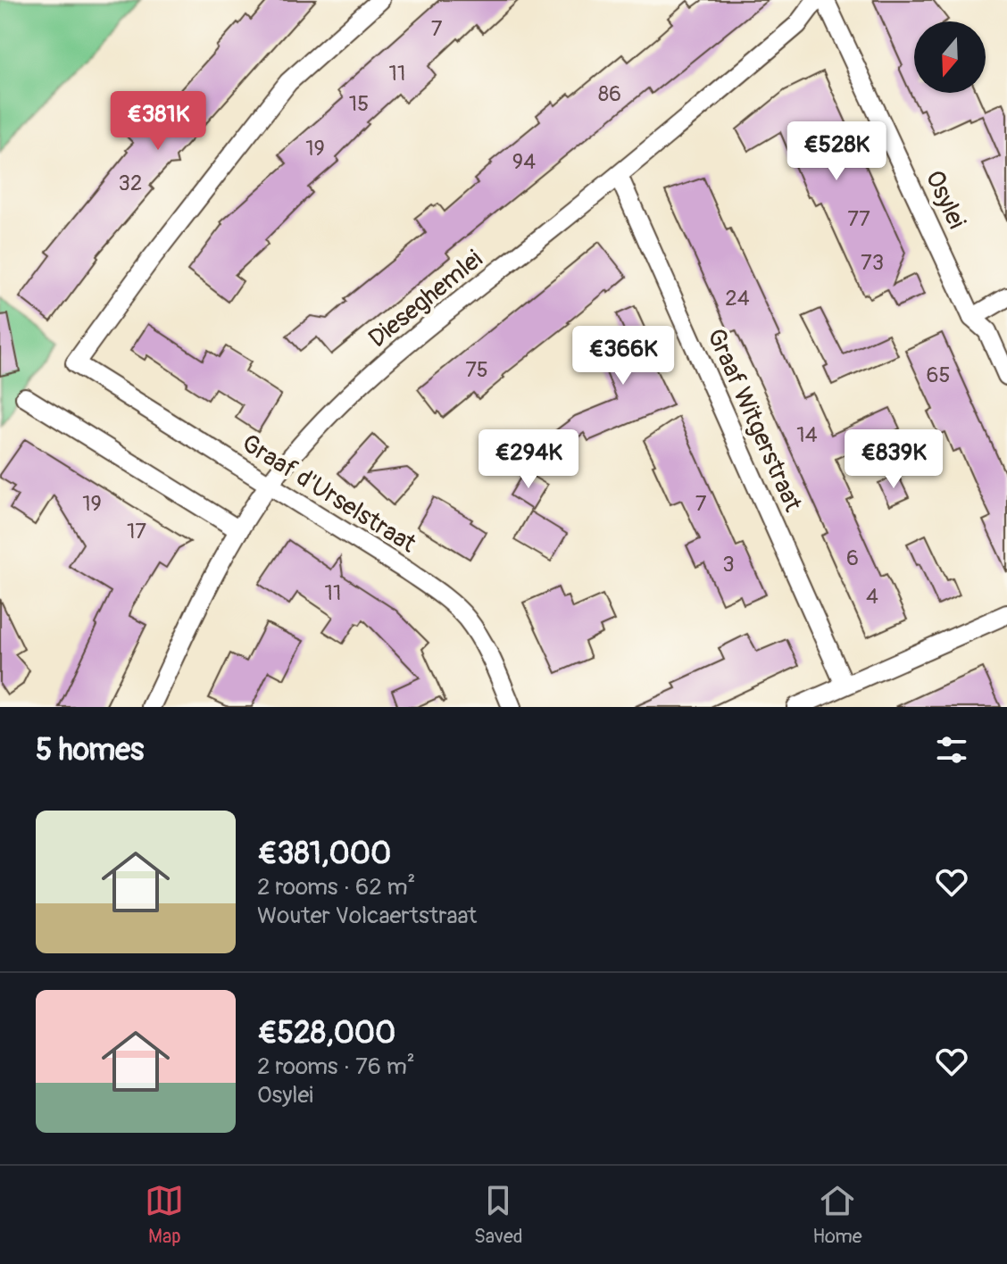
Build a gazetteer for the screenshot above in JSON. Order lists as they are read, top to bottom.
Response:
{
  "streets": {
    "street": [
      "Osylei",
      "Dieseghemlei",
      "Graaf Witgerstraat",
      "Graaf d'Urselstraat"
    ]
  },
  "crossings": [
    ["Dieseghemlei", "Graaf Witgerstraat"],
    ["Dieseghemlei", "Graaf d'Urselstraat"]
  ],
  "house_numbers": [
    "7",
    "11",
    "86",
    "15",
    "19",
    "94",
    "32",
    "77",
    "73",
    "24",
    "75",
    "65",
    "14",
    "19",
    "7",
    "17",
    "6",
    "3",
    "11",
    "4"
  ],
  "north": "bottom",
  "page": {
    "price": [
      "€381K",
      "€528K",
      "€366K",
      "€294K",
      "€839K"
    ],
    "heading": "5 homes",
    "list": [
      {
        "name": "€381,000",
        "note": "2 rooms · 62 m² · Wouter Volcaertstraat"
      },
      {
        "name": "€528,000",
        "note": "2 rooms · 76 m² · Osylei"
      }
    ],
    "tabs": ["Map", "Saved", "Home"]
  }
}
